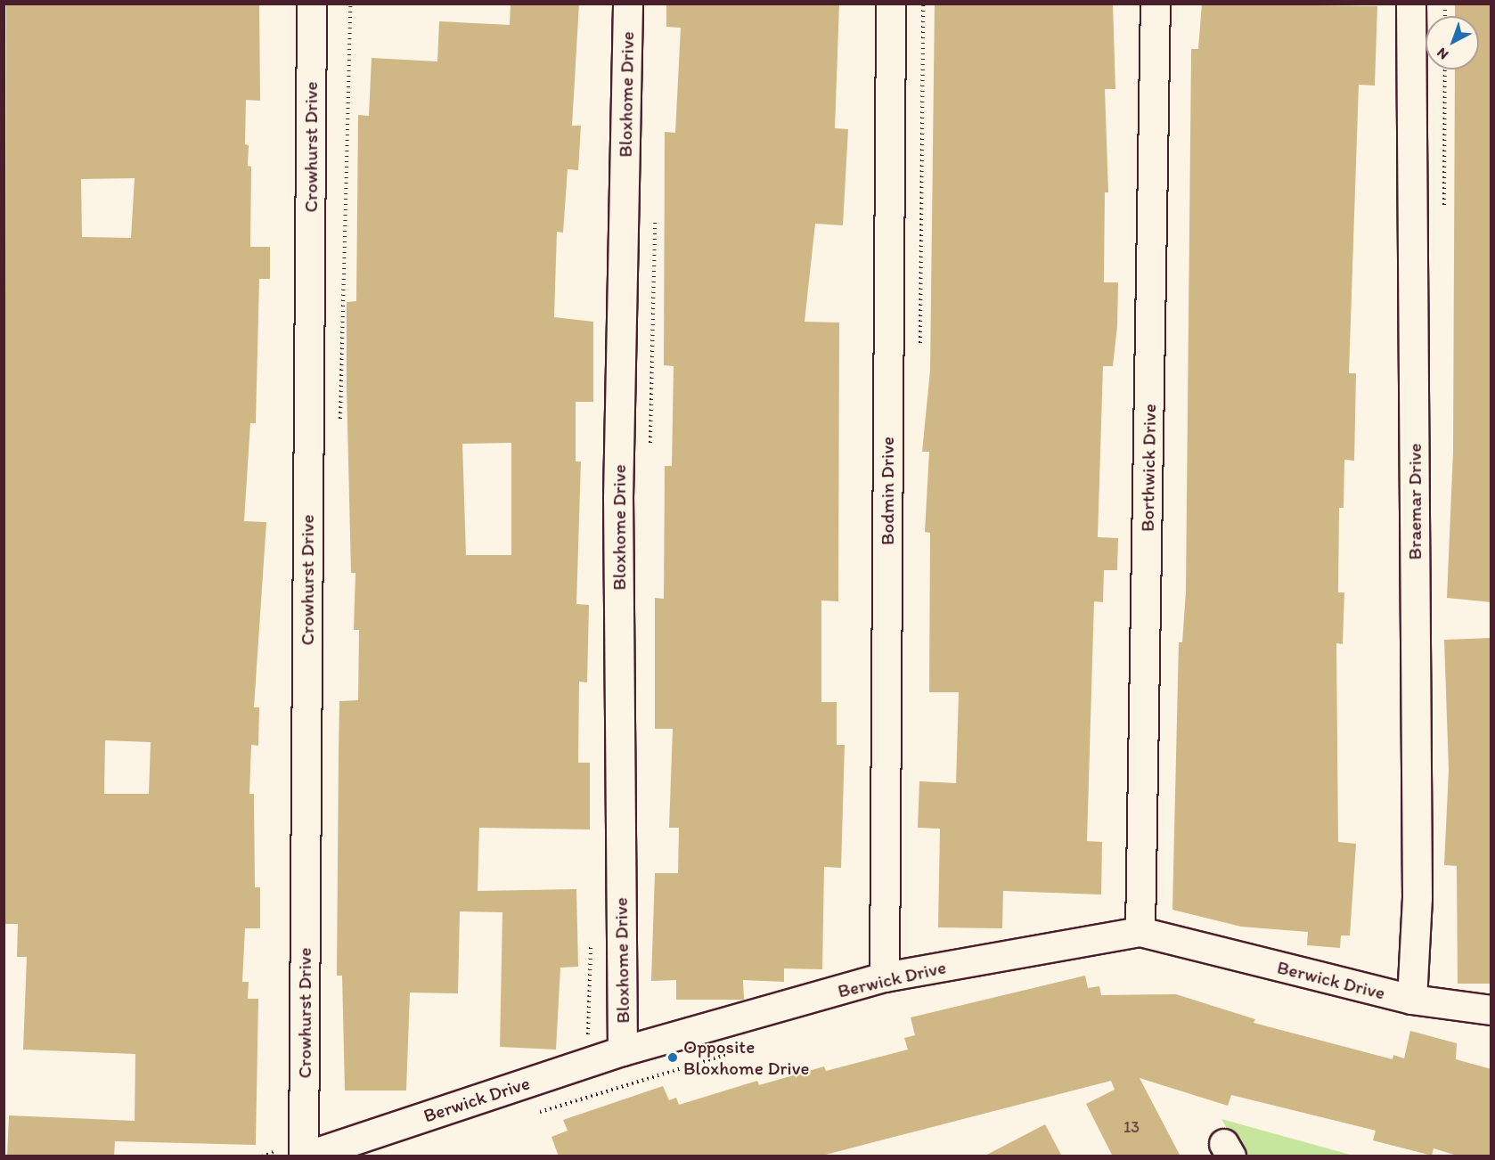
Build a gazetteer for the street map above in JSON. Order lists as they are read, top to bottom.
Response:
{
  "streets": {
    "street": [
      "Bloxhome Drive",
      "Crowhurst Drive",
      "Borthwick Drive",
      "Bodmin Drive",
      "Braemar Drive",
      "Berwick Drive"
    ]
  },
  "crossings": [
    ["Bloxhome Drive", "Berwick Drive"],
    ["Crowhurst Drive", "Berwick Drive"],
    ["Borthwick Drive", "Berwick Drive"],
    ["Bodmin Drive", "Berwick Drive"],
    ["Braemar Drive", "Berwick Drive"]
  ],
  "places": ["Opposite Bloxhome Drive"],
  "house_numbers": ["13"],
  "north": "bottom left"
}
